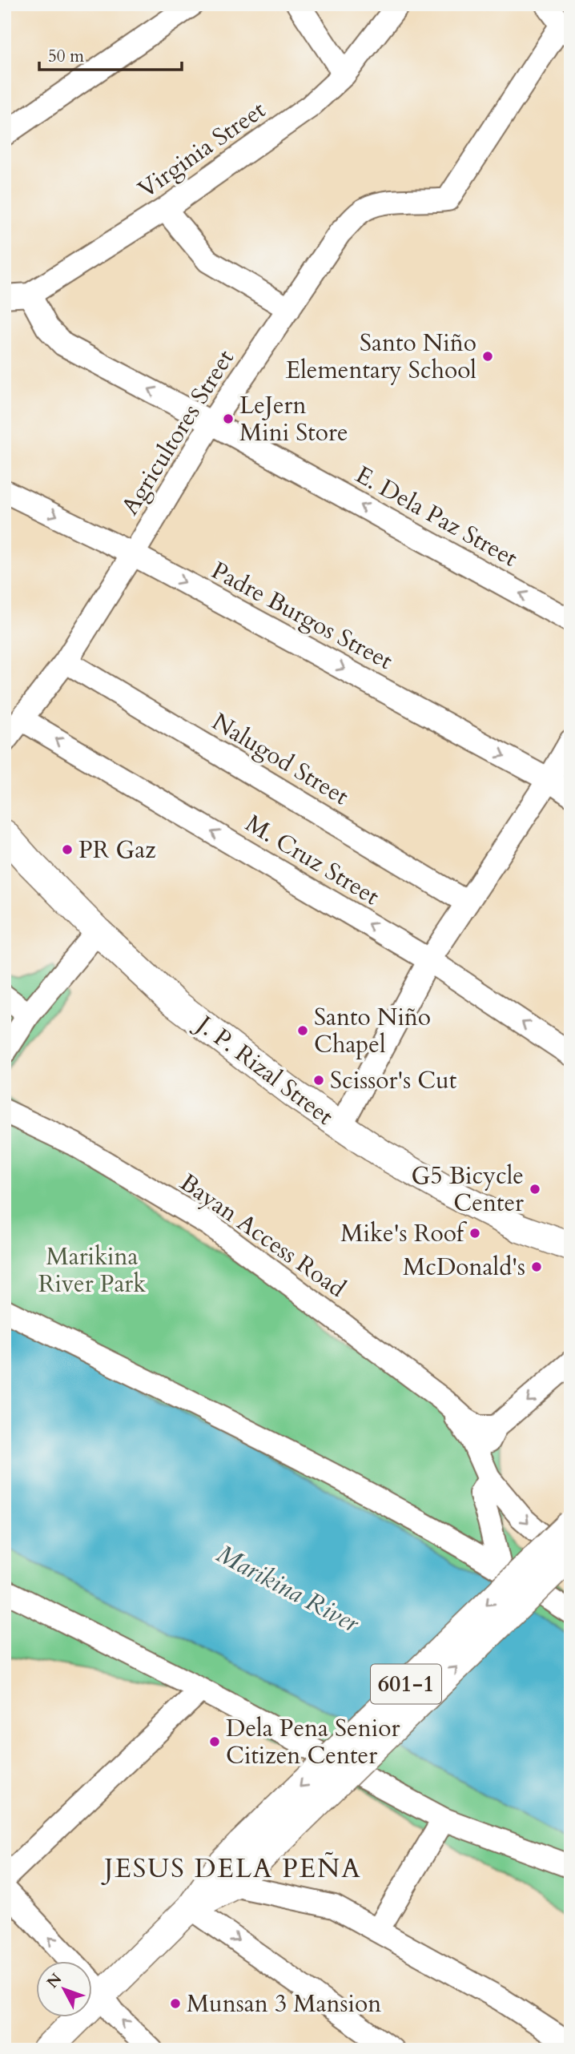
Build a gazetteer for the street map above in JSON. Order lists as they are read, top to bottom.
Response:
{
  "streets": {
    "main road": ["J. P. Rizal Street", "601-1"],
    "street": [
      "Virginia Street",
      "Agricultores Street",
      "E. Dela Paz Street",
      "Padre Burgos Street",
      "Nalugod Street",
      "M. Cruz Street",
      "Bayan Access Road"
    ]
  },
  "crossings": [
    ["Virginia Street", "E. Dela Paz Street"],
    ["Agricultores Street", "E. Dela Paz Street"],
    ["Agricultores Street", "Padre Burgos Street"],
    ["Agricultores Street", "Nalugod Street"],
    ["Agricultores Street", "M. Cruz Street"],
    ["Bayan Access Road", "601-1"]
  ],
  "one_way": ["E. Dela Paz Street", "Padre Burgos Street", "M. Cruz Street"],
  "districts": ["JESUS DELA PEÑA"],
  "water": ["Marikina River"],
  "parks": ["Marikina River Park"],
  "places": [
    "Santo Niño Elementary School",
    "LeJern Mini Store",
    "PR Gaz",
    "Santo Niño Chapel",
    "Scissor's Cut",
    "G5 Bicycle Center",
    "Mike's Roof",
    "McDonald's",
    "Dela Pena Senior Citizen Center",
    "Munsan 3 Mansion"
  ],
  "scale_bar": "50 m",
  "north": "top left"
}
